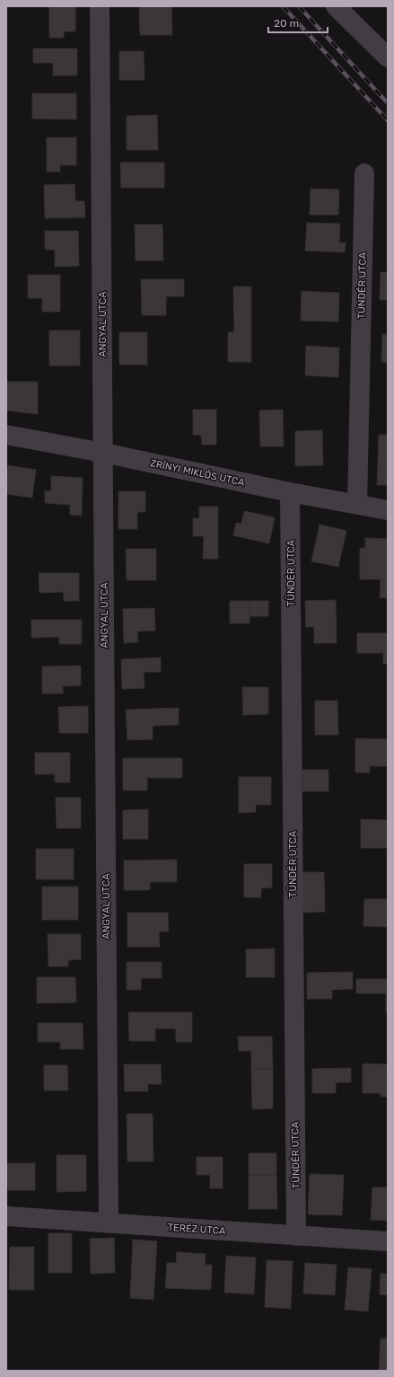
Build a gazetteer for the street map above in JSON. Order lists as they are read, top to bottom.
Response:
{
  "streets": {
    "street": [
      "TÜNDÉR UTCA",
      "ANGYAL UTCA",
      "ZRÍNYI MIKLÓS UTCA",
      "TERÉZ UTCA"
    ]
  },
  "crossings": [
    ["TÜNDÉR UTCA", "ZRÍNYI MIKLÓS UTCA"],
    ["TÜNDÉR UTCA", "TERÉZ UTCA"],
    ["ANGYAL UTCA", "ZRÍNYI MIKLÓS UTCA"],
    ["ANGYAL UTCA", "TERÉZ UTCA"]
  ],
  "scale_bar": "20 m"
}
